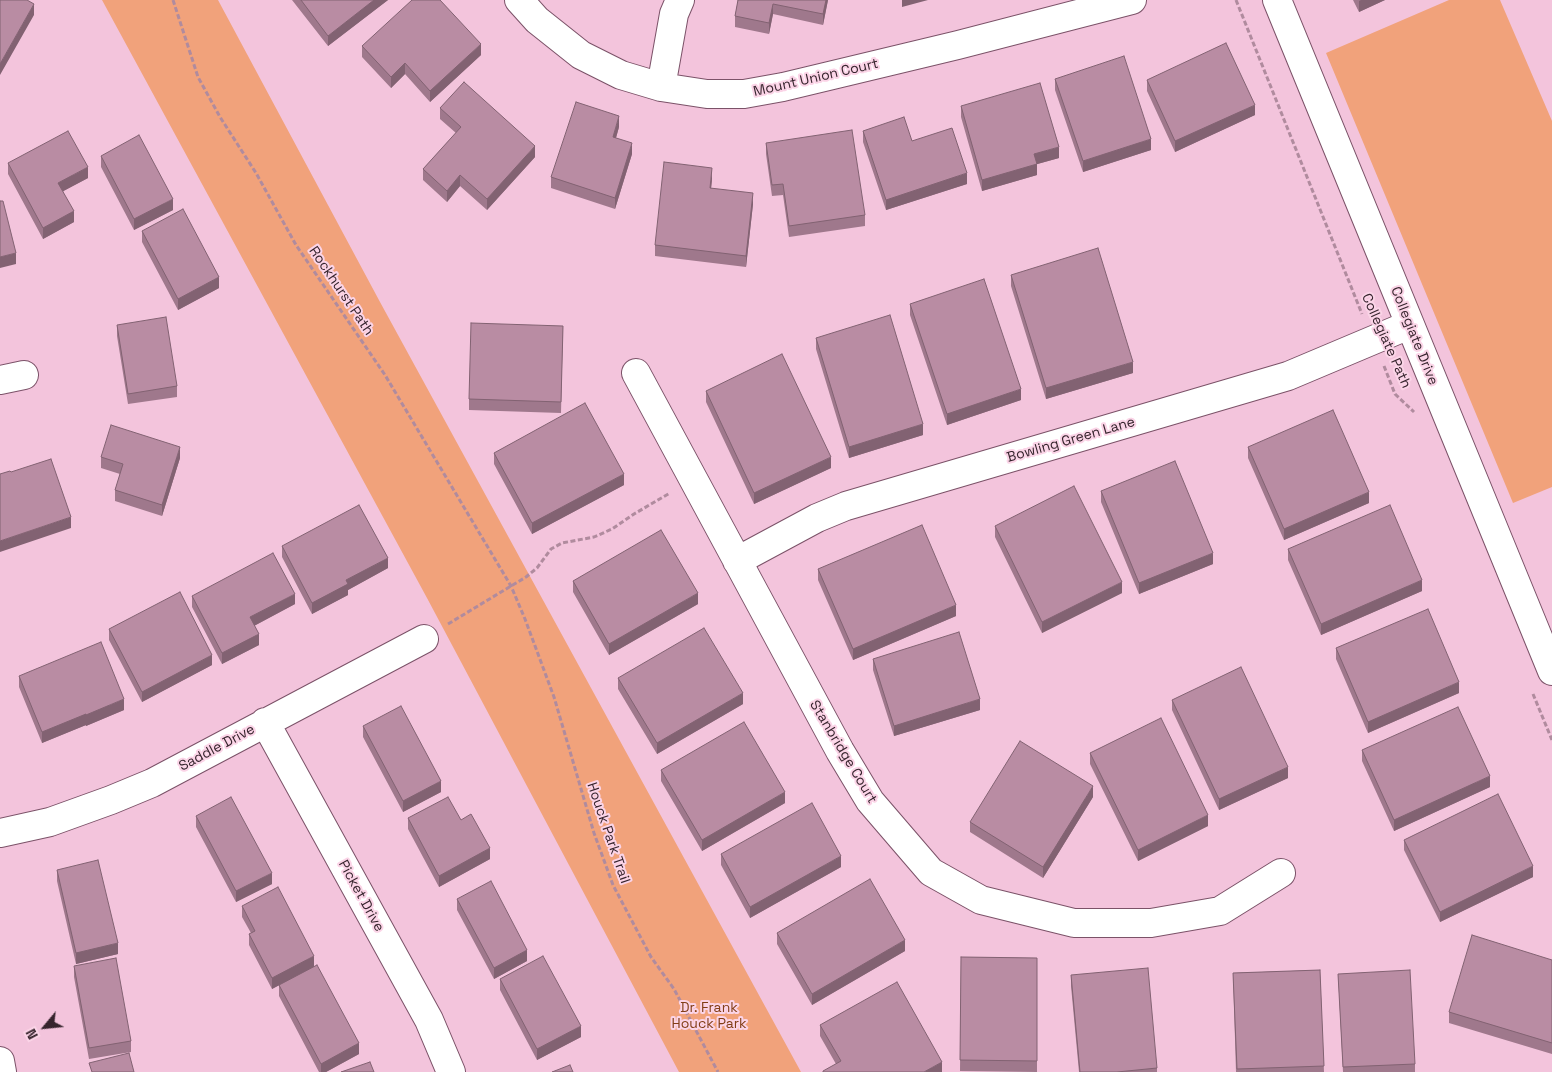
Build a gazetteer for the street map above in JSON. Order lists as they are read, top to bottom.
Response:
{
  "streets": {
    "street": [
      "Mount Union Court",
      "Collegiate Drive",
      "Bowling Green Lane",
      "Saddle Drive",
      "Stanbridge Court",
      "Picket Drive"
    ],
    "path": ["Rockhurst Path", "Collegiate Path", "Houck Park Trail"]
  },
  "crossings": [
    ["Rockhurst Path", "Houck Park Trail"],
    ["Collegiate Drive", "Bowling Green Lane"],
    ["Collegiate Path", "Bowling Green Lane"],
    ["Bowling Green Lane", "Stanbridge Court"],
    ["Saddle Drive", "Picket Drive"]
  ],
  "parks": ["Dr. Frank Houck Park"],
  "north": "bottom left"
}
